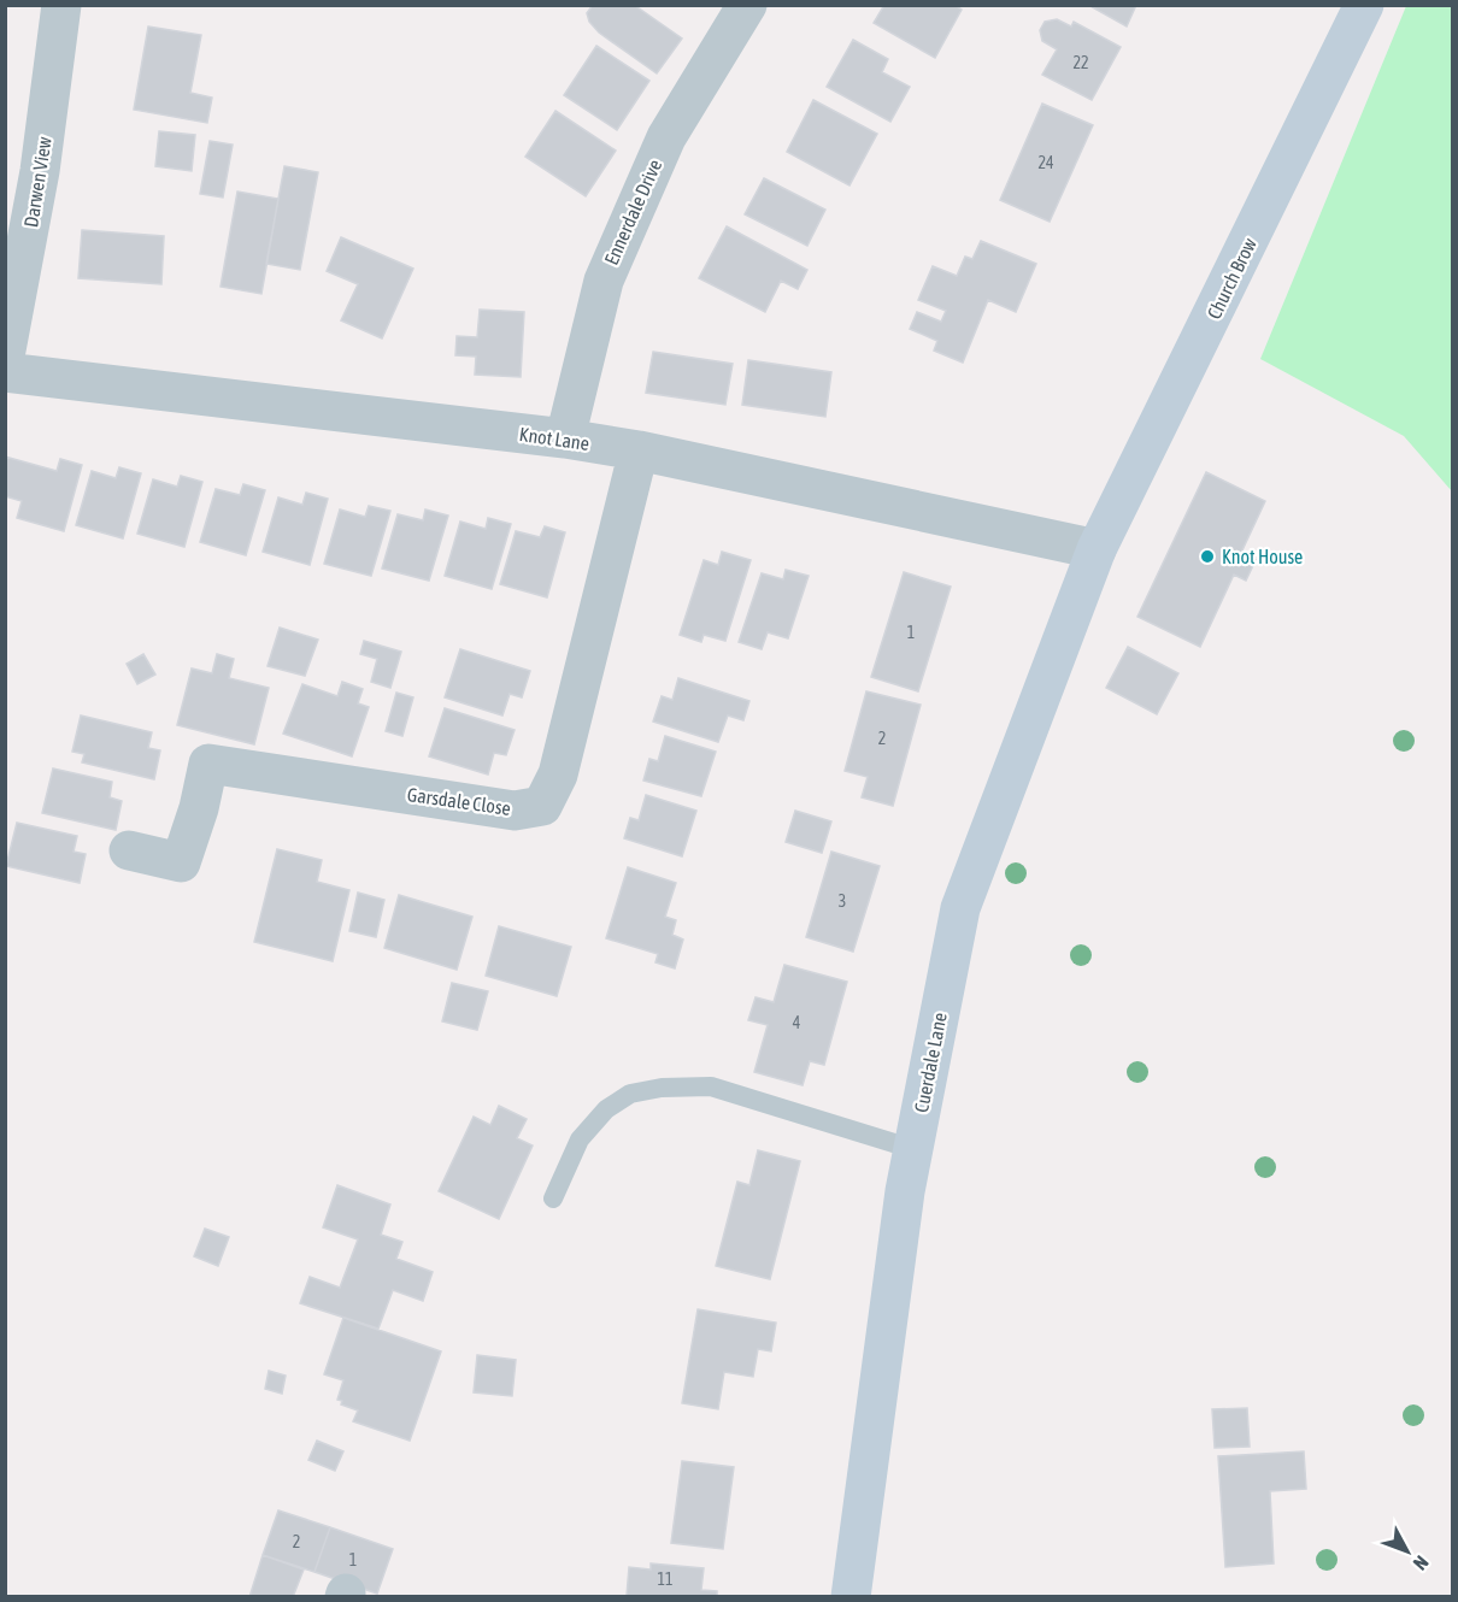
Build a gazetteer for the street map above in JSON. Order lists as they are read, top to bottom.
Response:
{
  "streets": {
    "main road": ["Church Brow", "Cuerdale Lane"],
    "street": [
      "Darwen View",
      "Ennerdale Drive",
      "Knot Lane",
      "Garsdale Close"
    ]
  },
  "crossings": [
    ["Ennerdale Drive", "Knot Lane"],
    ["Church Brow", "Knot Lane"],
    ["Church Brow", "Cuerdale Lane"],
    ["Knot Lane", "Garsdale Close"],
    ["Knot Lane", "Cuerdale Lane"]
  ],
  "places": ["Knot House"],
  "house_numbers": [
    "22",
    "24",
    "1",
    "2",
    "3",
    "4",
    "2",
    "1",
    "11"
  ],
  "north": "bottom right"
}
